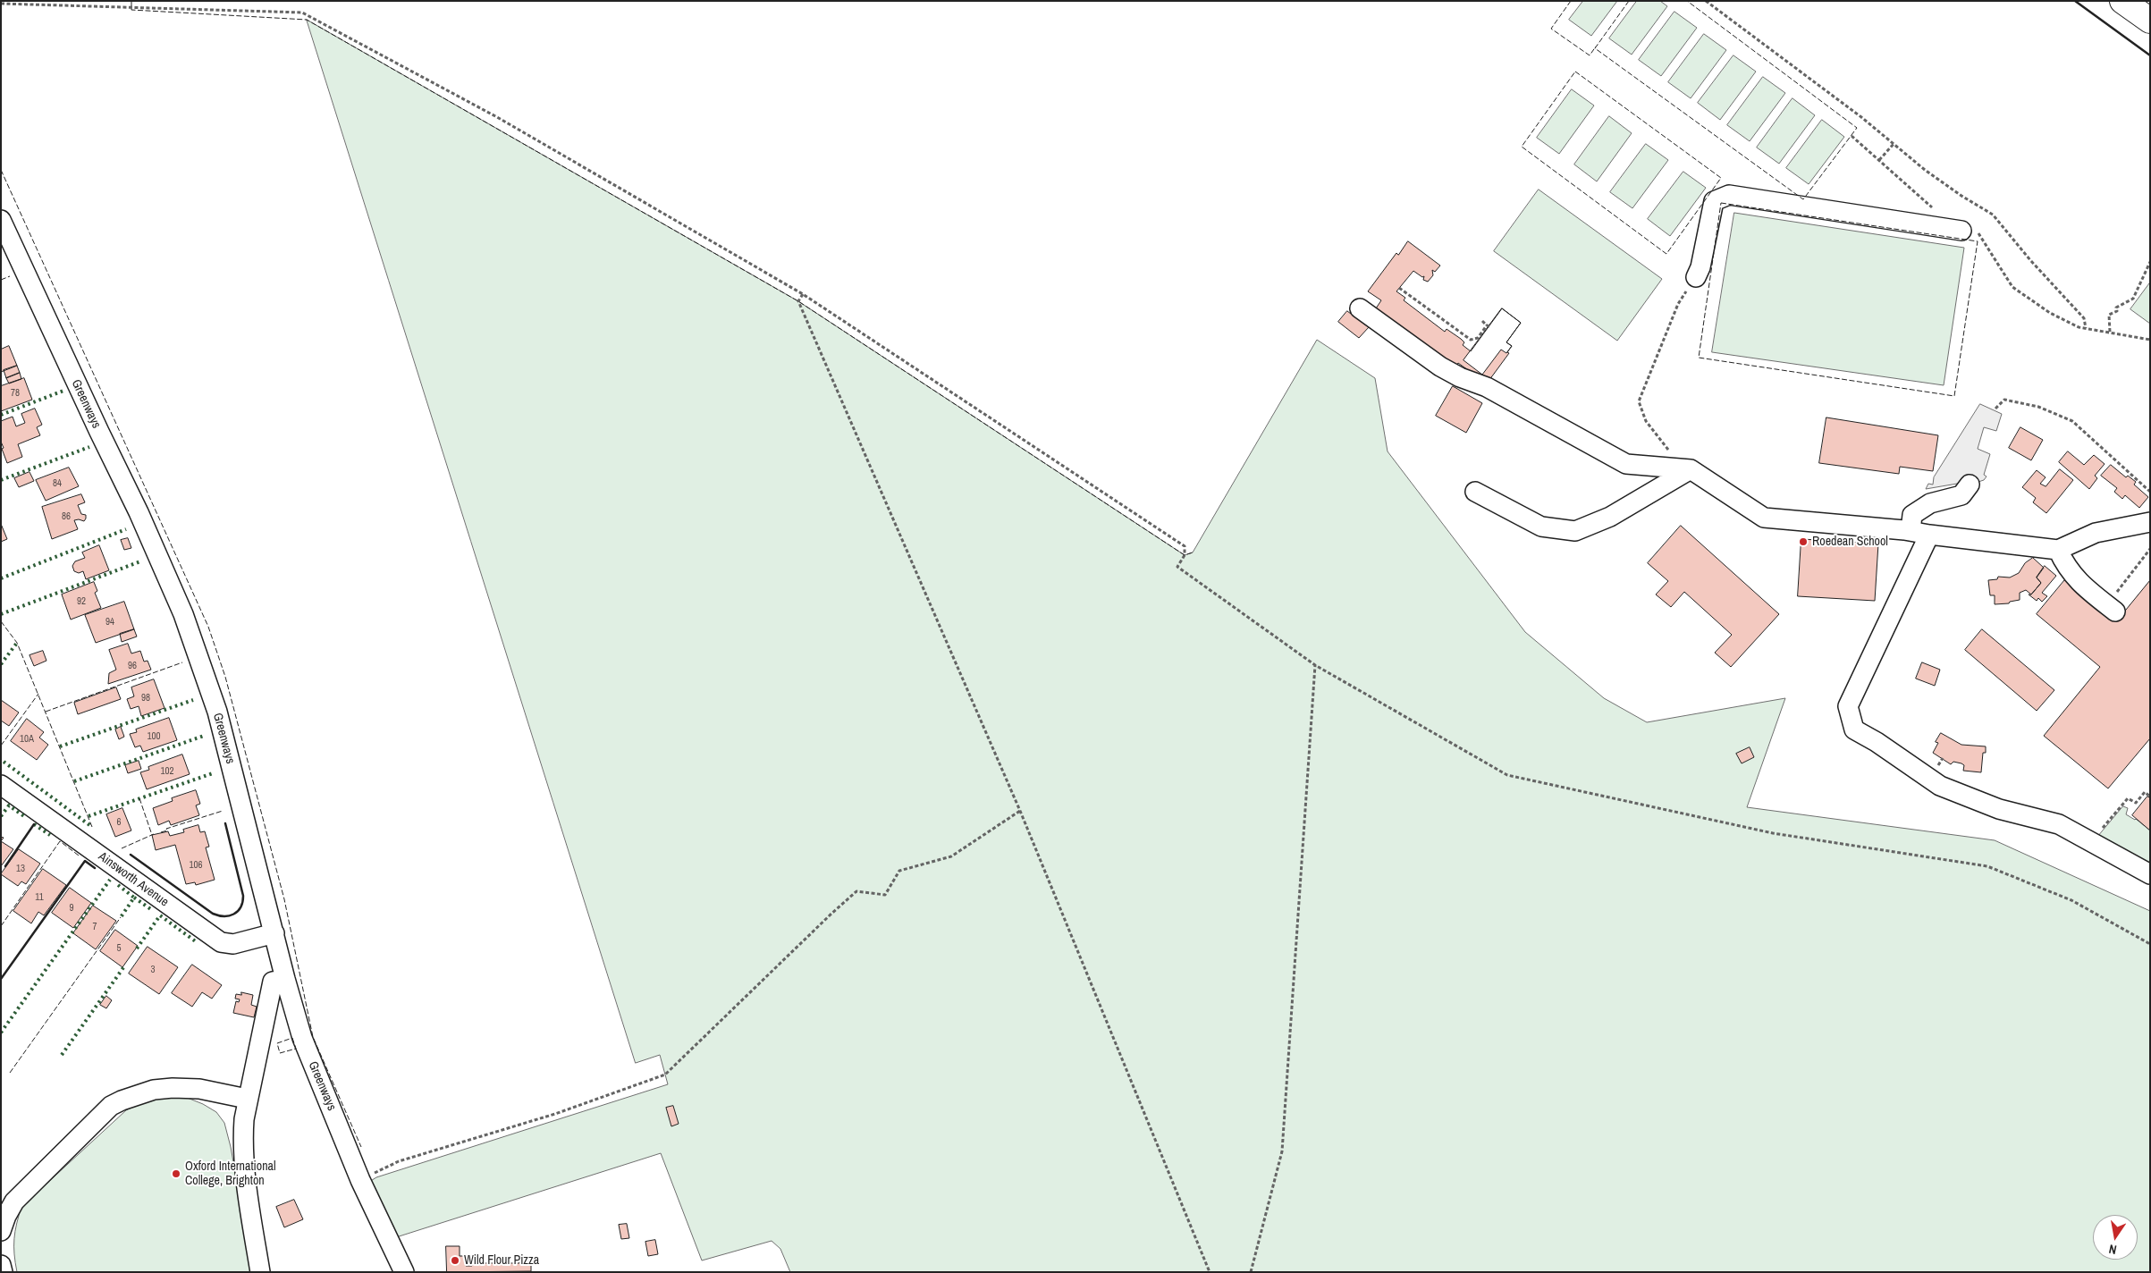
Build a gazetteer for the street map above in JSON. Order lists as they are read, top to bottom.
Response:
{
  "streets": {
    "street": ["Greenways", "Ainsworth Avenue"]
  },
  "crossings": [
    ["Greenways", "Ainsworth Avenue"]
  ],
  "places": ["Roedean School", "Oxford International College, Brighton", "Wild Flour Pizza"],
  "house_numbers": [
    "78",
    "84",
    "86",
    "92",
    "94",
    "96",
    "98",
    "100",
    "10A",
    "102",
    "6",
    "106",
    "13",
    "11",
    "9",
    "7",
    "5",
    "3"
  ],
  "north": "bottom"
}
